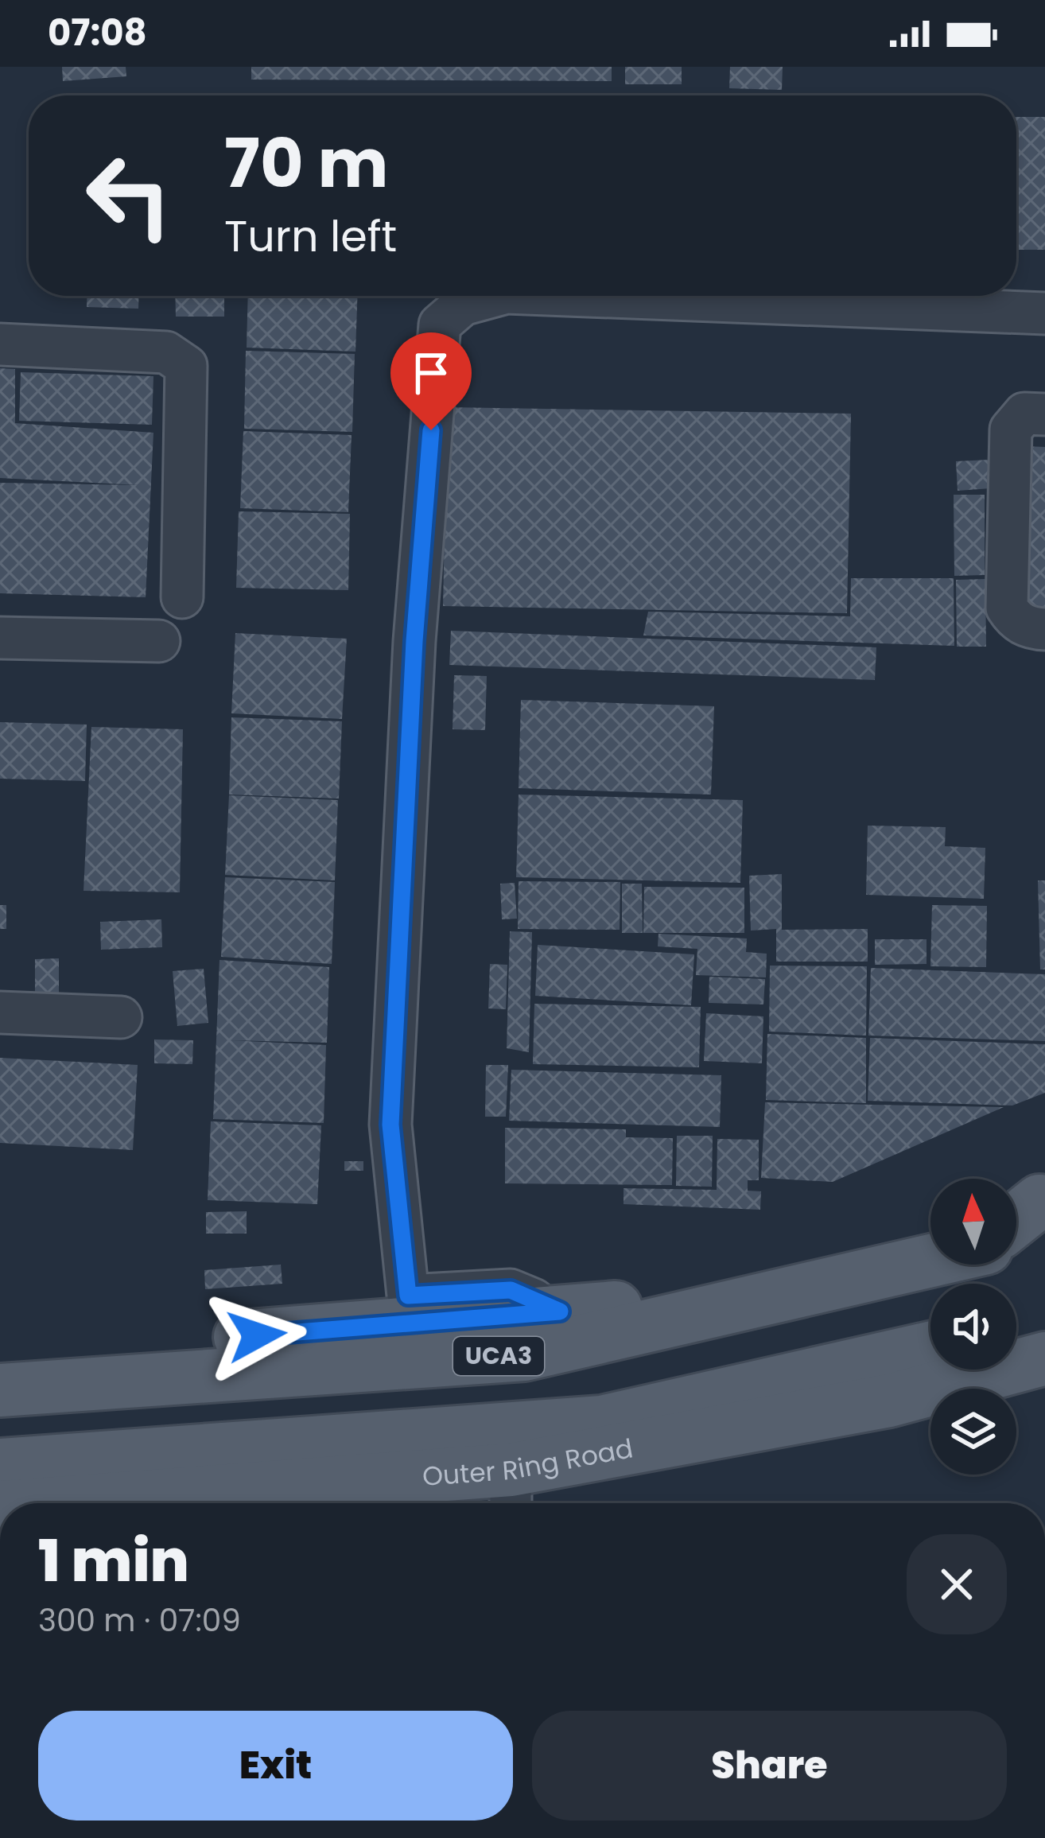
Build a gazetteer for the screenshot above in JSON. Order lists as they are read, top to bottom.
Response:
{
  "streets": {
    "main road": ["UCA3", "Outer Ring Road"]
  },
  "north": "top",
  "page": {
    "status": "07:08",
    "turn": ["70 m", "Turn left"],
    "heading": ["1 min", "300 m · 07:09"],
    "buttons": ["Exit", "Share"]
  }
}
